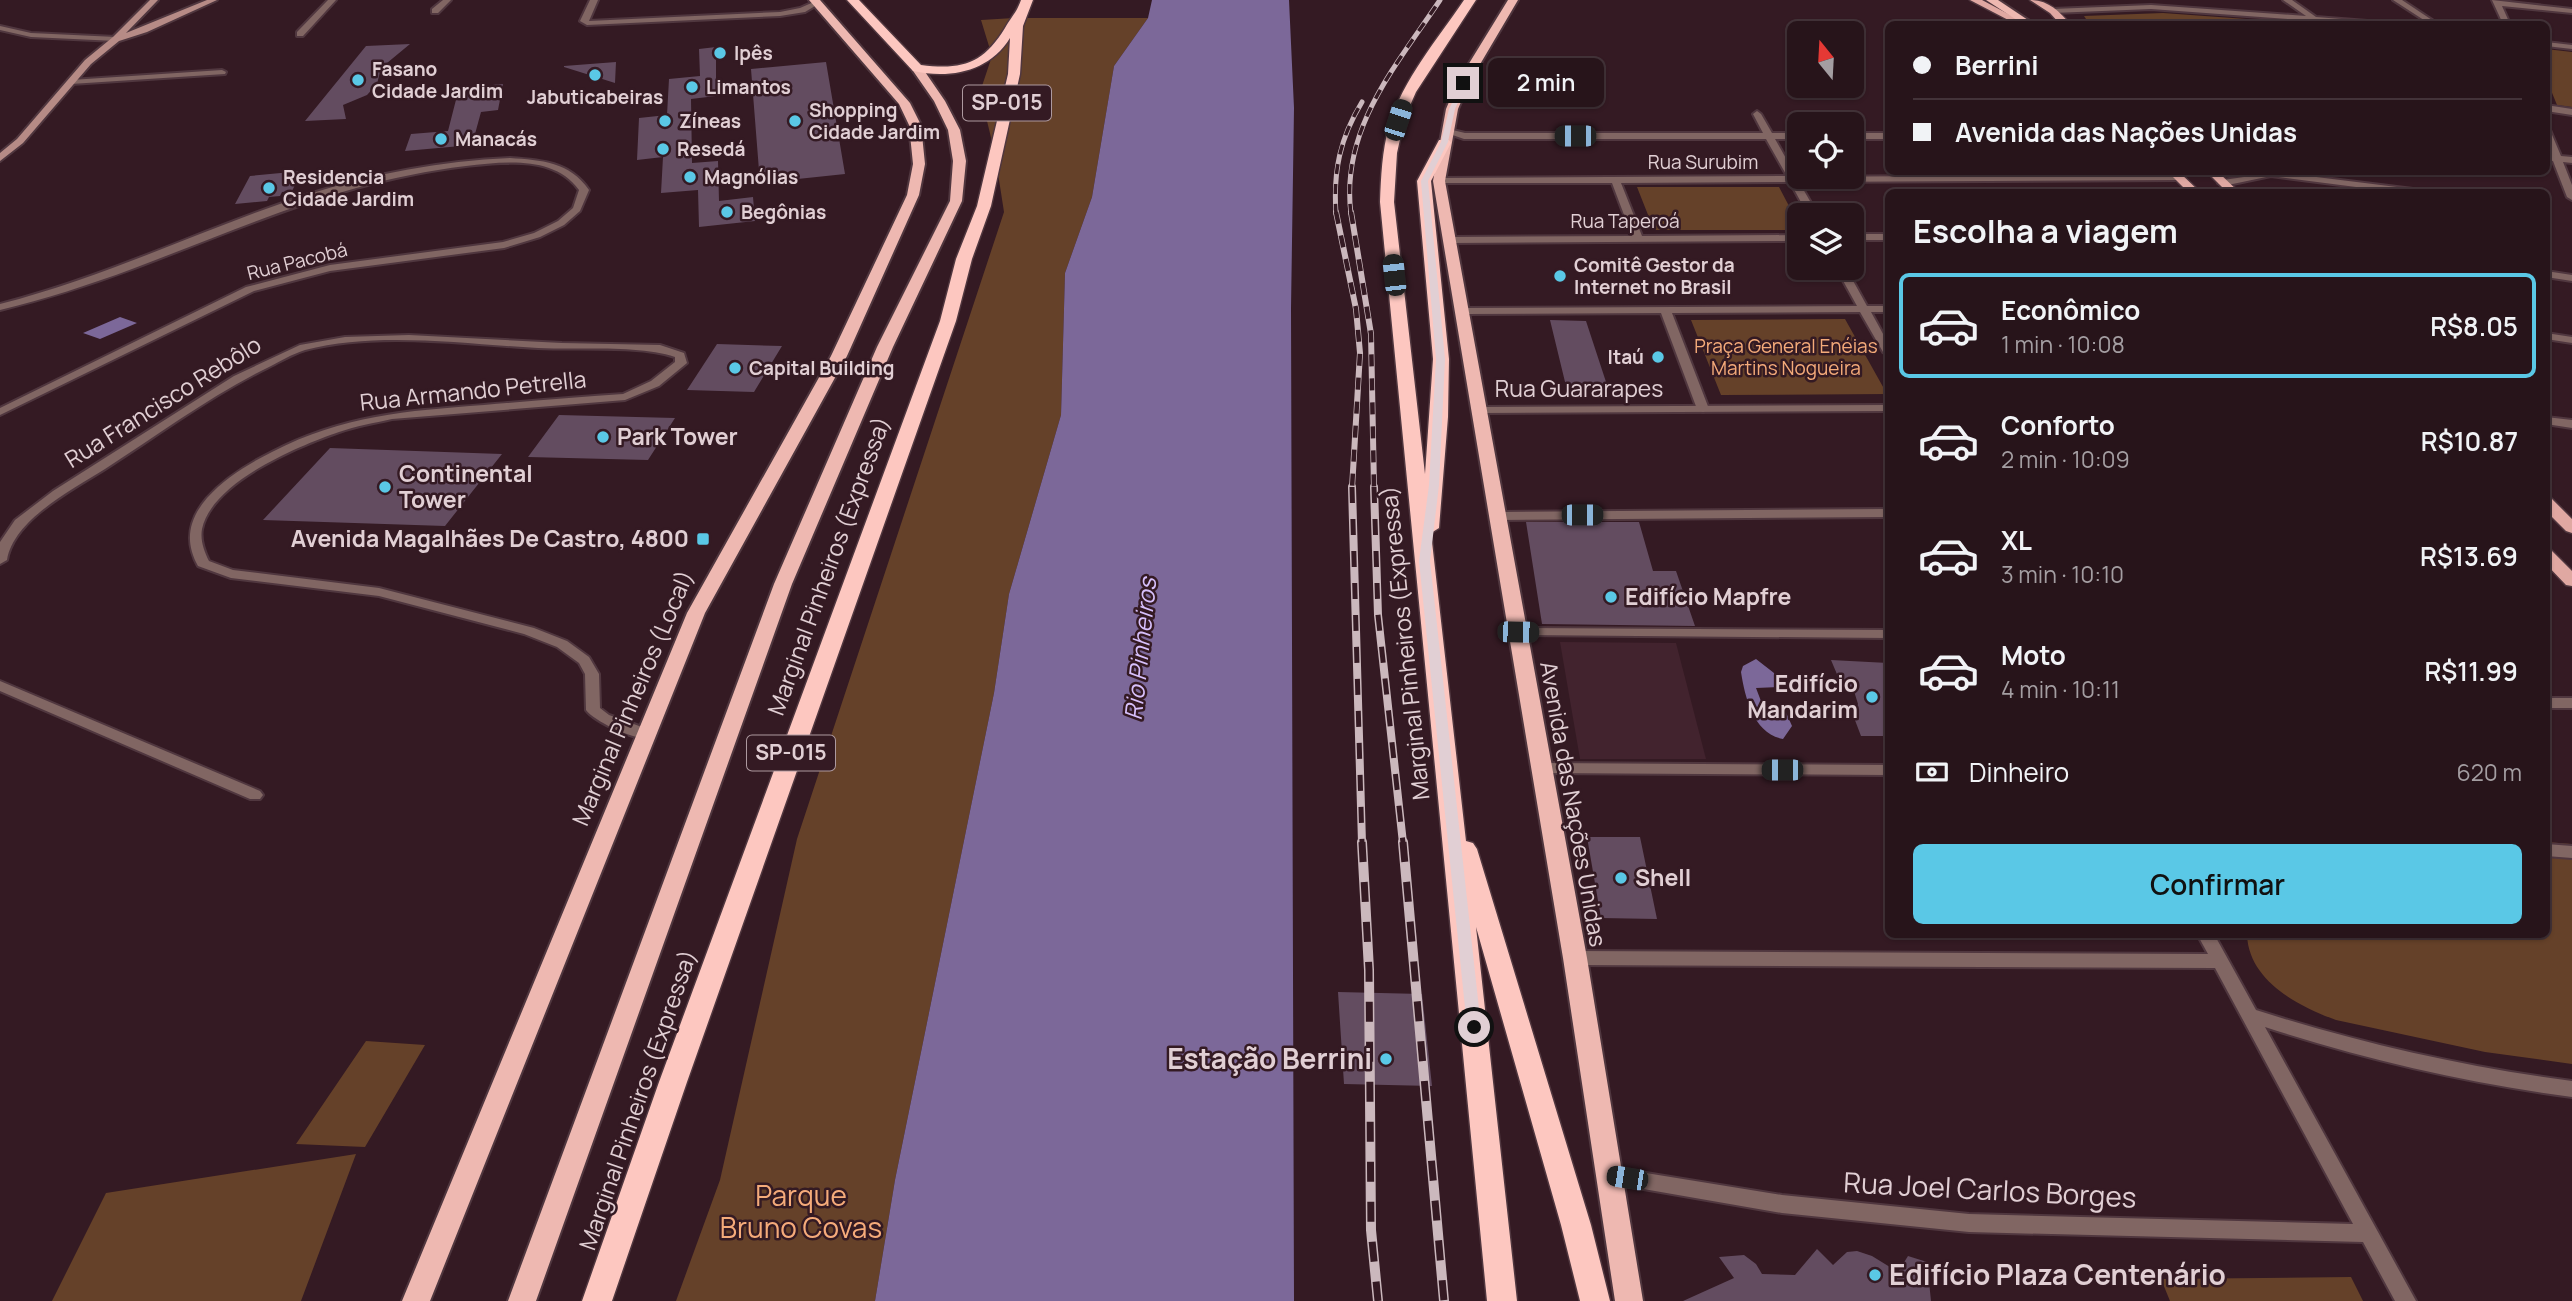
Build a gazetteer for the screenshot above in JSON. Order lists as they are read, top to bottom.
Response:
{
  "streets": {
    "highway": [
      "SP-015",
      "Marginal Pinheiros (Expressa)",
      "Marginal Pinheiros (Local)",
      "Avenida das Nações Unidas"
    ],
    "street": [
      "Rua Surubim",
      "Rua Taperoá",
      "Rua Pacobá",
      "Rua Guararapes",
      "Rua Armando Petrella",
      "Rua Francisco Rebôlo",
      "Rua Joel Carlos Borges"
    ]
  },
  "crossings": [
    ["Rua Surubim", "Avenida das Nações Unidas"],
    ["Rua Taperoá", "Avenida das Nações Unidas"],
    ["Rua Guararapes", "Avenida das Nações Unidas"],
    ["Rua Armando Petrella", "Rua Francisco Rebôlo"],
    ["Rua Armando Petrella", "Marginal Pinheiros (Local)"],
    ["Avenida das Nações Unidas", "Rua Joel Carlos Borges"]
  ],
  "water": ["Rio Pinheiros"],
  "parks": ["Praça General Enéias Martins Nogueira", "Parque Bruno Covas"],
  "places": {
    "other": [
      "Ipês",
      "Jabuticabeiras",
      "Fasano Cidade Jardim",
      "Limantos",
      "Zíneas",
      "Shopping Cidade Jardim",
      "Manacás",
      "Resedá",
      "Magnólias",
      "Residencia Cidade Jardim",
      "Begônias",
      "Comitê Gestor da Internet no Brasil",
      "Itaú",
      "Capital Building",
      "Park Tower",
      "Continental Tower",
      "Edifício Mapfre",
      "Edifício Mandarim",
      "Shell",
      "Estação Berrini",
      "Edifício Plaza Centenário"
    ],
    "transit": ["Avenida Magalhães De Castro, 4800"]
  },
  "north": "top",
  "page": {
    "banner": ["Berrini", "Avenida das Nações Unidas"],
    "bubble": "2 min",
    "heading": "Escolha a viagem",
    "list": [
      {
        "name": "Econômico",
        "note": "1 min · 10:08",
        "value": "R$8.05"
      },
      {
        "name": "Conforto",
        "note": "2 min · 10:09",
        "value": "R$10.87"
      },
      {
        "name": "XL",
        "note": "3 min · 10:10",
        "value": "R$13.69"
      },
      {
        "name": "Moto",
        "note": "4 min · 10:11",
        "value": "R$11.99"
      }
    ],
    "pay": ["Dinheiro", "620 m"],
    "buttons": "Confirmar"
  }
}
